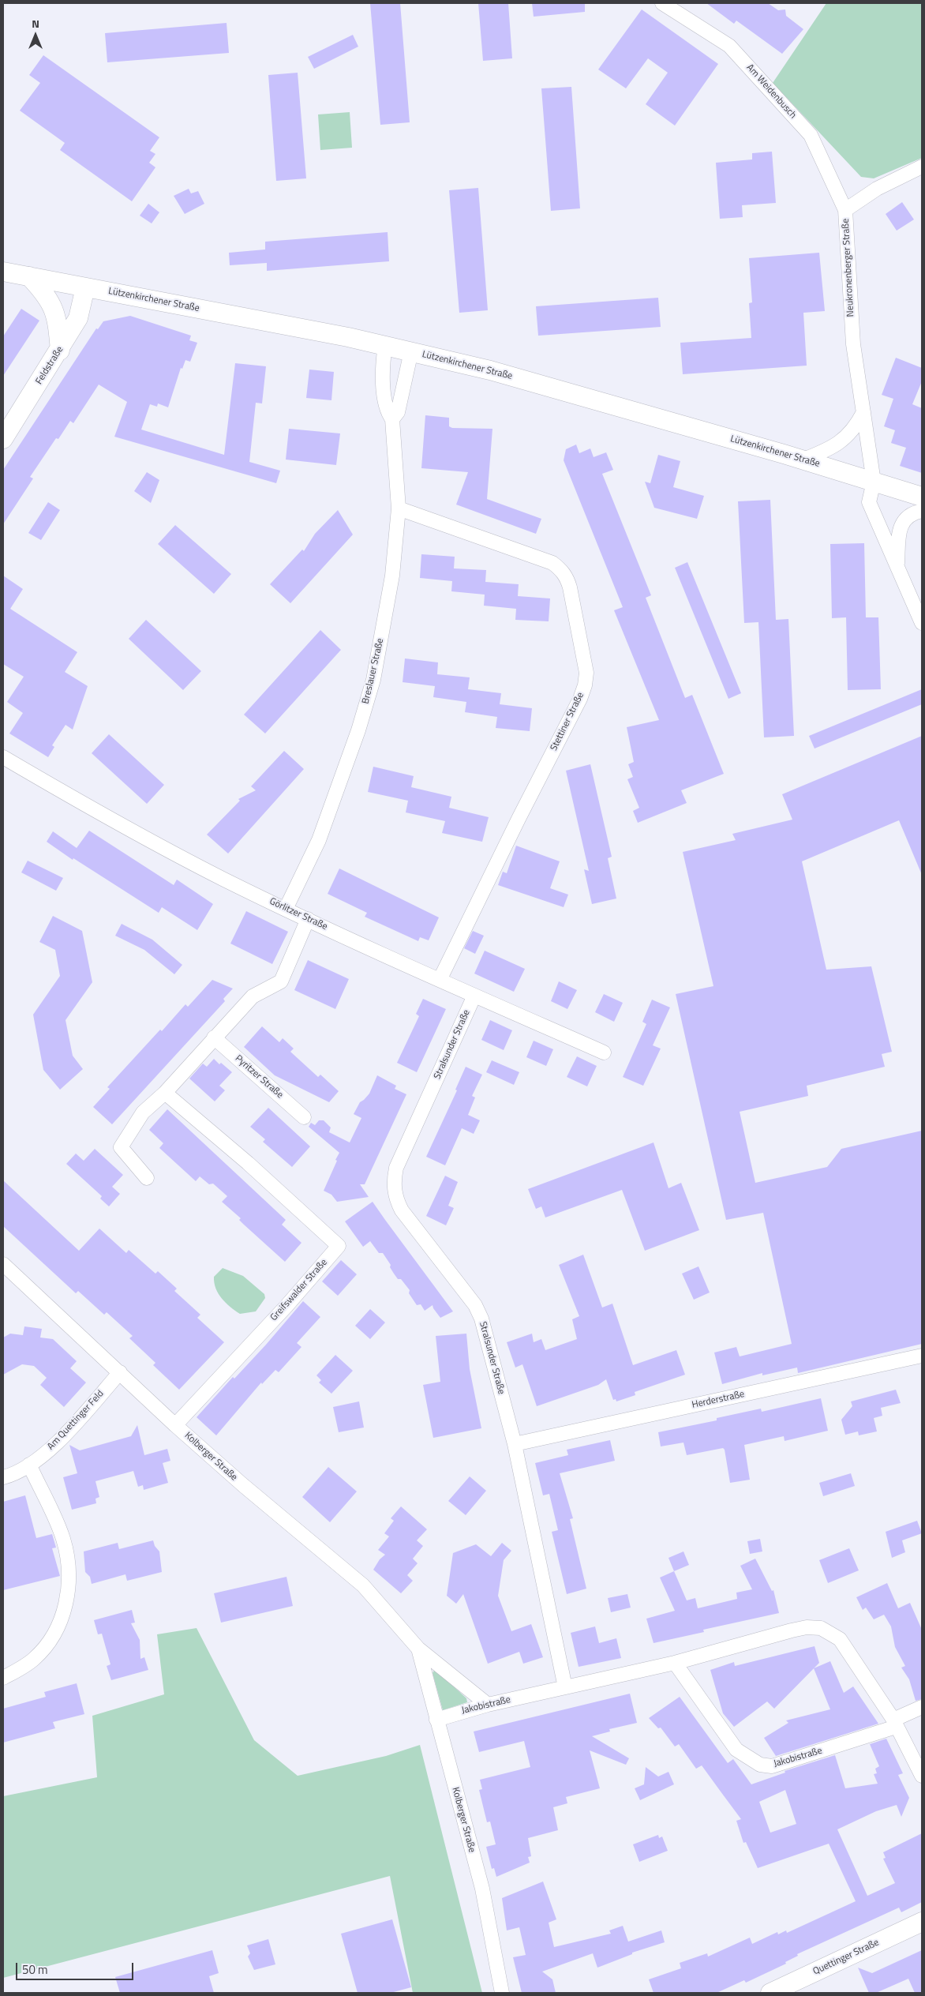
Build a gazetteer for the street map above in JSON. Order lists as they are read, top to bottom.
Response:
{
  "streets": {
    "main road": ["Lützenkirchener Straße", "Feldstraße", "Quettinger Straße"],
    "street": [
      "Am Weidenbusch",
      "Neukronenberger Straße",
      "Breslauer Straße",
      "Stettiner Straße",
      "Görlitzer Straße",
      "Stralsunder Straße",
      "Pyritzer Straße",
      "Greifswalder Straße",
      "Herderstraße",
      "Am Quettinger Feld",
      "Kolberger Straße",
      "Jakobistraße"
    ]
  },
  "crossings": [
    ["Am Weidenbusch", "Neukronenberger Straße"],
    ["Neukronenberger Straße", "Lützenkirchener Straße"],
    ["Lützenkirchener Straße", "Feldstraße"],
    ["Lützenkirchener Straße", "Breslauer Straße"],
    ["Breslauer Straße", "Stettiner Straße"],
    ["Breslauer Straße", "Görlitzer Straße"],
    ["Stettiner Straße", "Görlitzer Straße"],
    ["Görlitzer Straße", "Stralsunder Straße"],
    ["Stralsunder Straße", "Herderstraße"],
    ["Stralsunder Straße", "Jakobistraße"],
    ["Greifswalder Straße", "Kolberger Straße"],
    ["Am Quettinger Feld", "Kolberger Straße"],
    ["Kolberger Straße", "Jakobistraße"]
  ],
  "scale_bar": "50 m",
  "north": "top"
}
